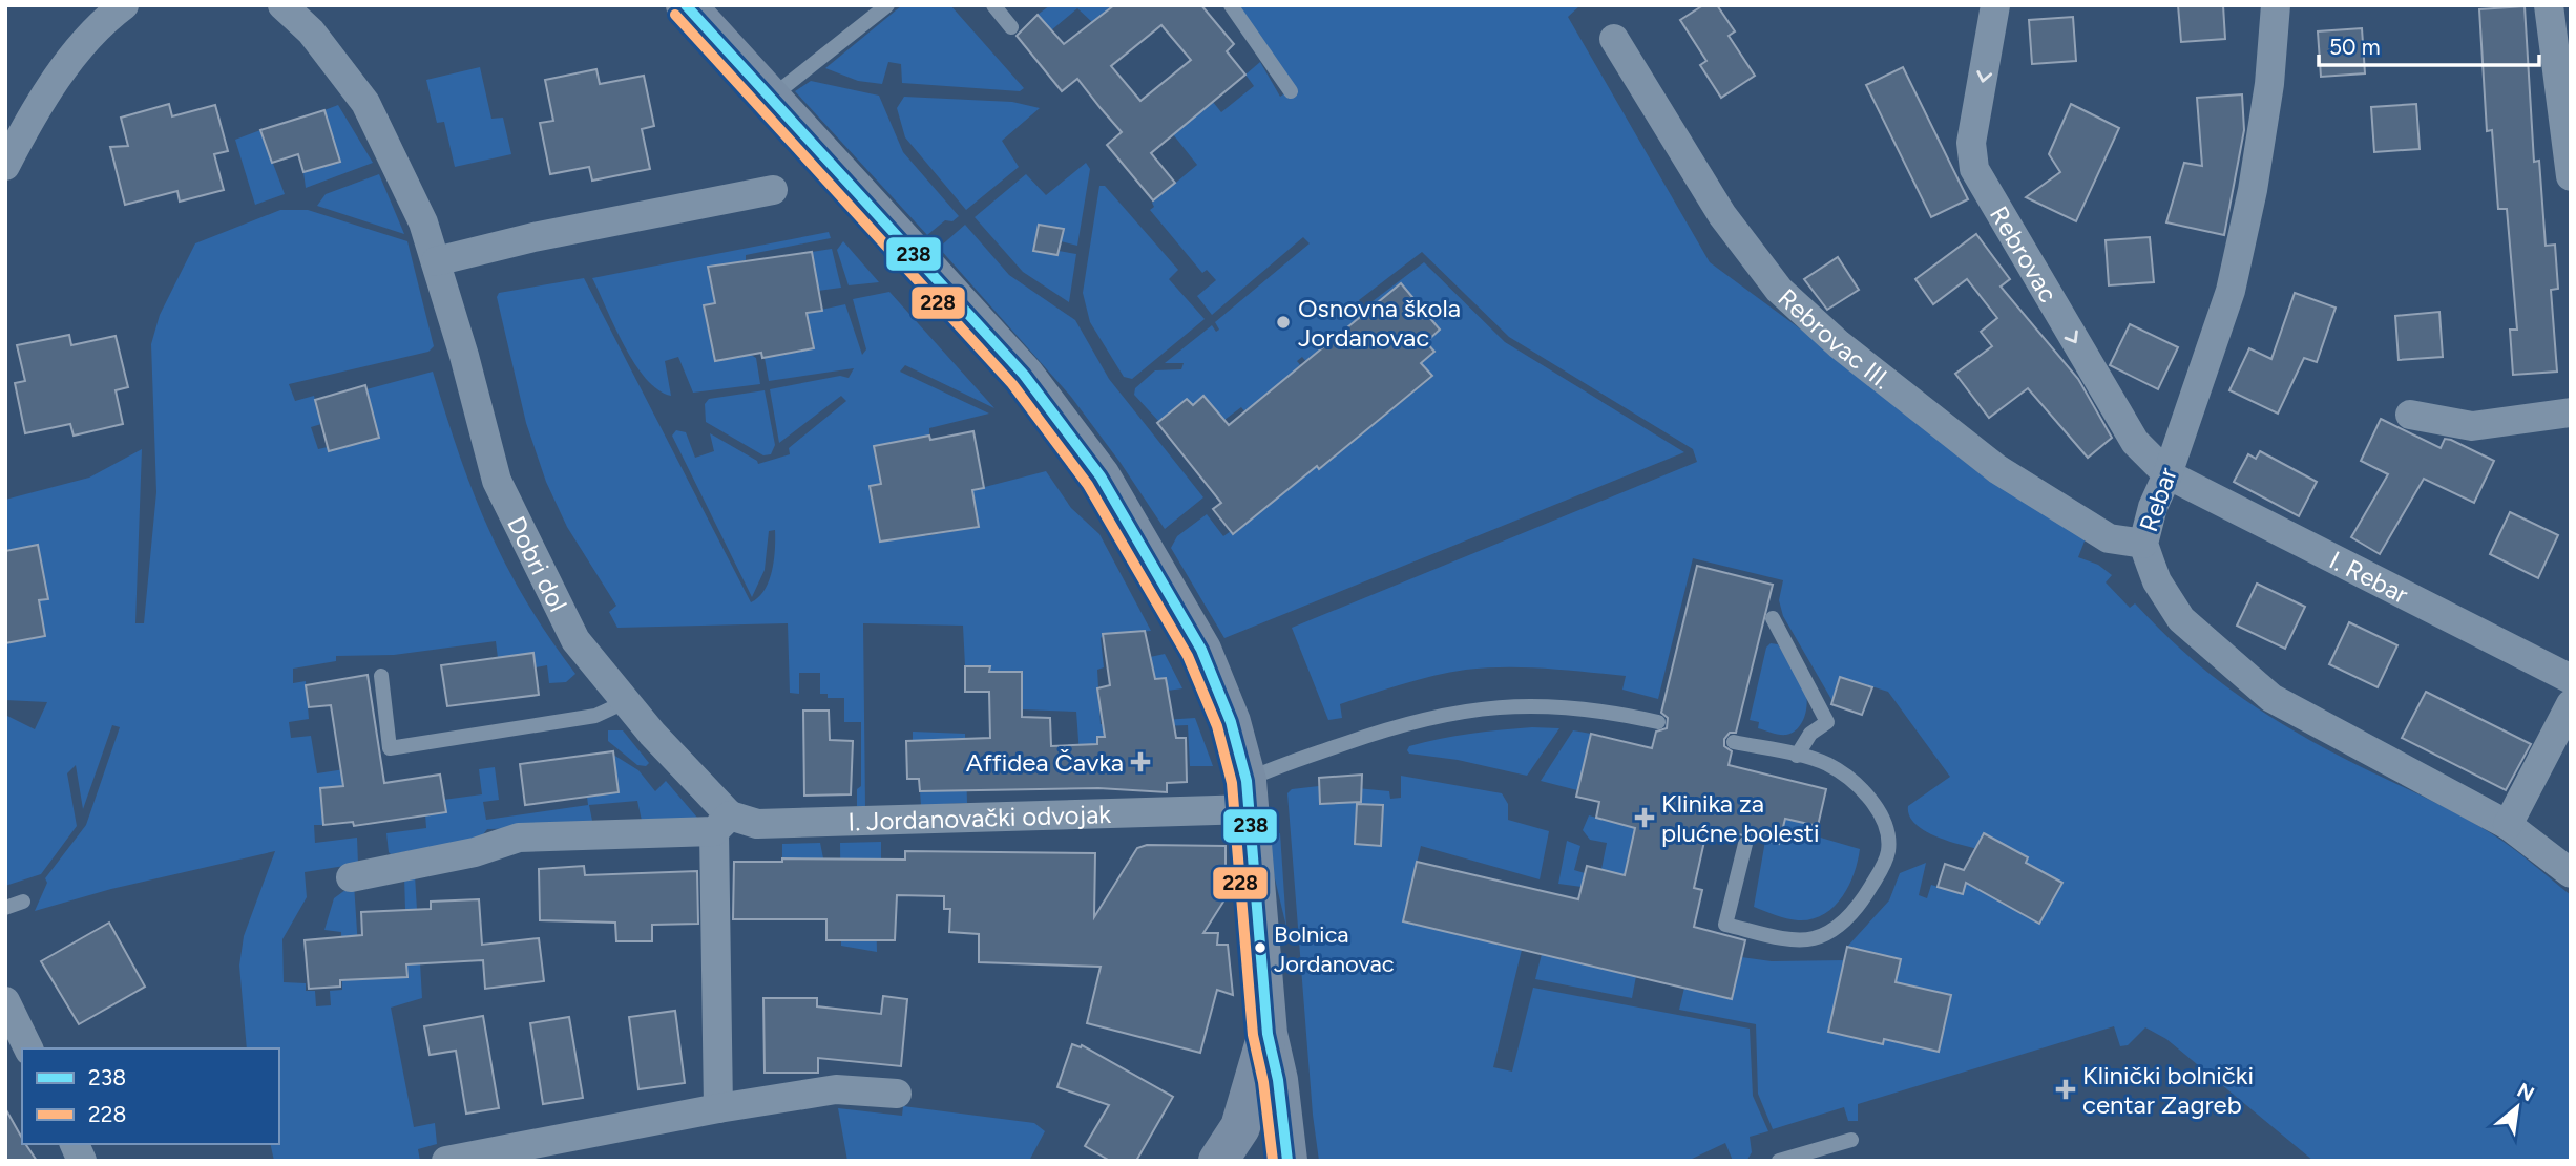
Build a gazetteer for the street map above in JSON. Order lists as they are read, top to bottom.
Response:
{
  "streets": {
    "street": [
      "Rebrovac",
      "Rebrovac III.",
      "Rebar",
      "Dobri dol",
      "I. Rebar",
      "I. Jordanovački odvojak"
    ]
  },
  "crossings": [
    ["Rebrovac", "Rebar"],
    ["Rebrovac", "I. Rebar"],
    ["Rebrovac III.", "Rebar"],
    ["Rebar", "I. Rebar"],
    ["Dobri dol", "I. Jordanovački odvojak"]
  ],
  "one_way": ["Rebrovac"],
  "places": {
    "other": ["Osnovna škola Jordanovac", "Bolnica Jordanovac"],
    "health": ["Affidea Čavka", "Klinika za plućne bolesti", "Klinički bolnički centar Zagreb"]
  },
  "lines": ["transit line 238", "transit line 228"],
  "legend": ["238", "228"],
  "scale_bar": "50 m",
  "north": "top right"
}
